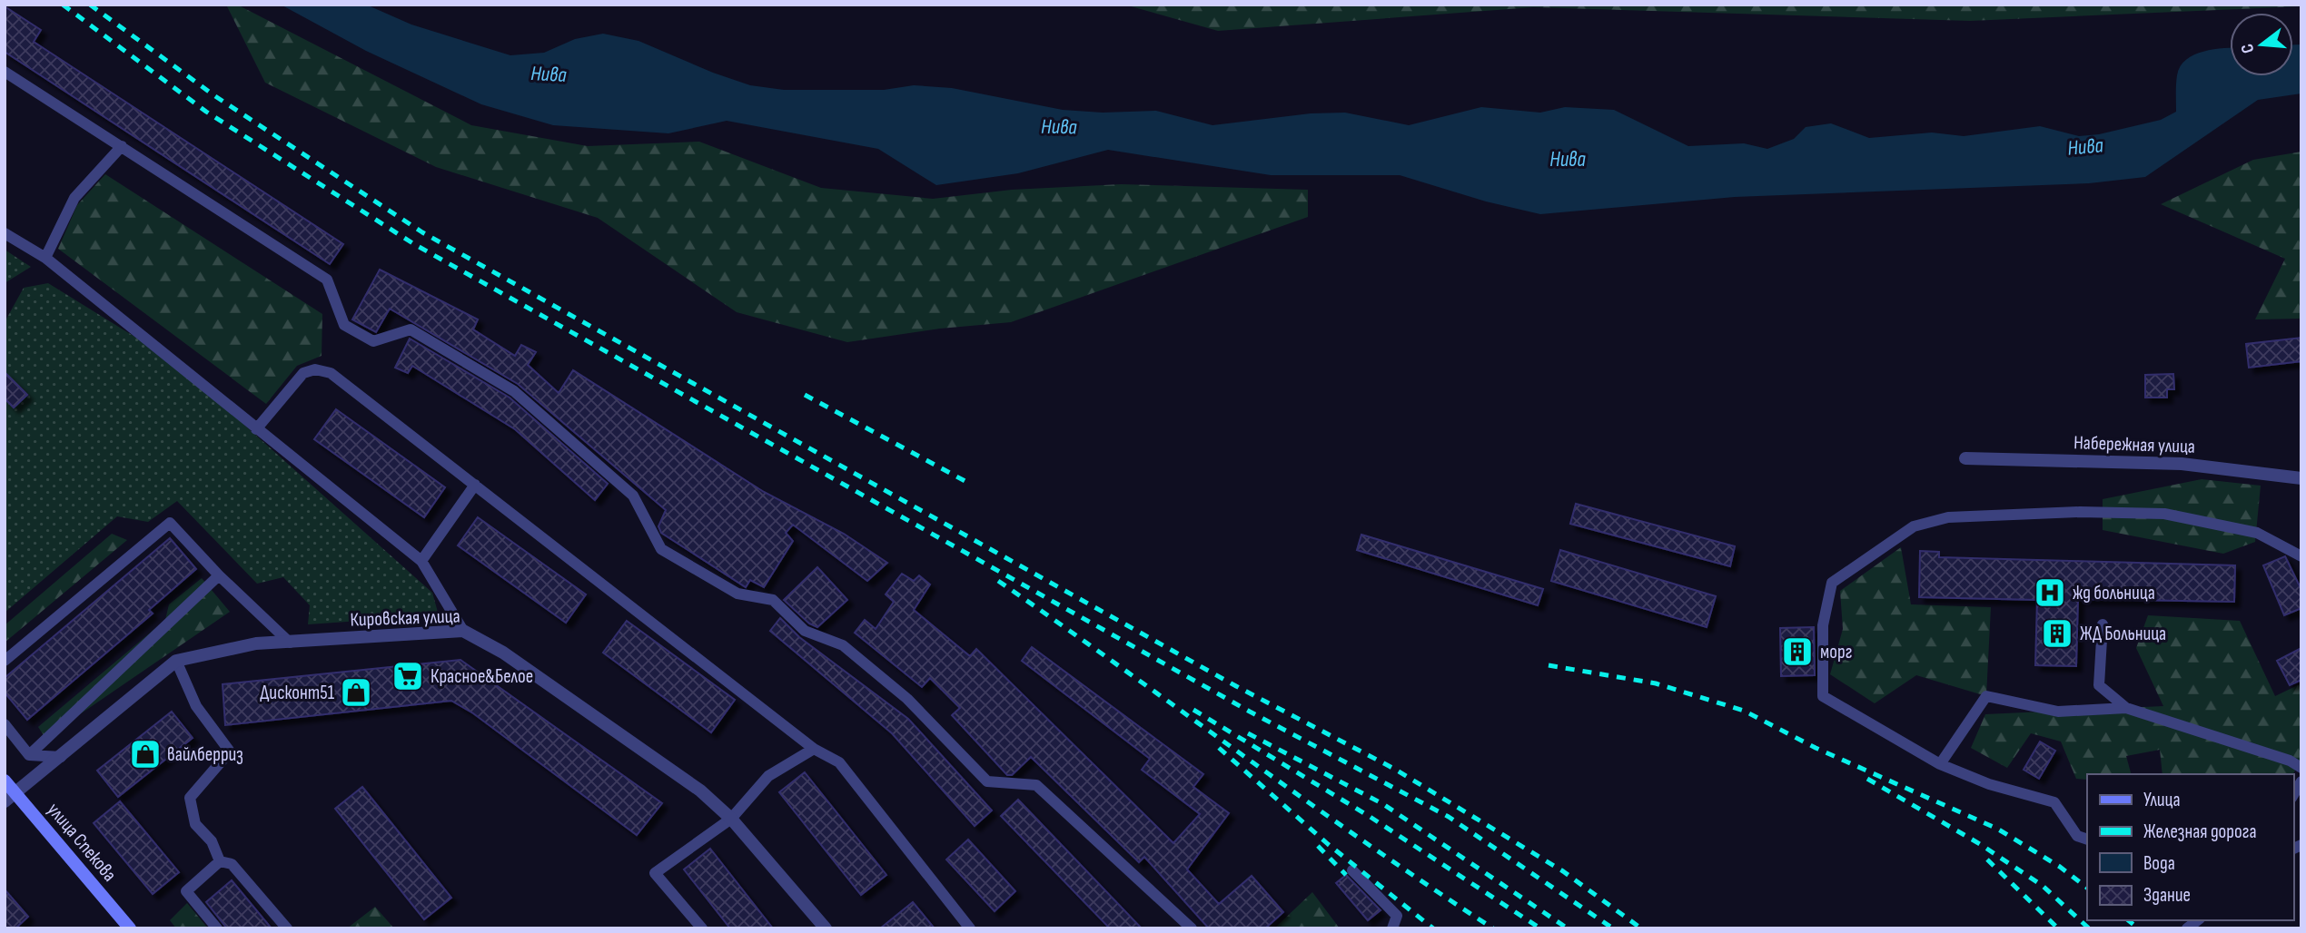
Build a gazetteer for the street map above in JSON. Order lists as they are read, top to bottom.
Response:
{
  "streets": {
    "main road": ["улица Спекова"],
    "street": ["Набережная улица", "Кировская улица"]
  },
  "crossings": [
    ["Кировская улица", "улица Спекова"]
  ],
  "water": ["Нива"],
  "places": {
    "hospital": ["жд больница"],
    "building": ["ЖД Больница", "морг"],
    "supermarket": ["Красное&Белое"],
    "shop": ["Дисконт51", "вайлберриз"]
  },
  "legend": [
    "Улица",
    "Железная дорога",
    "Вода",
    "Здание"
  ],
  "north": "left"
}
